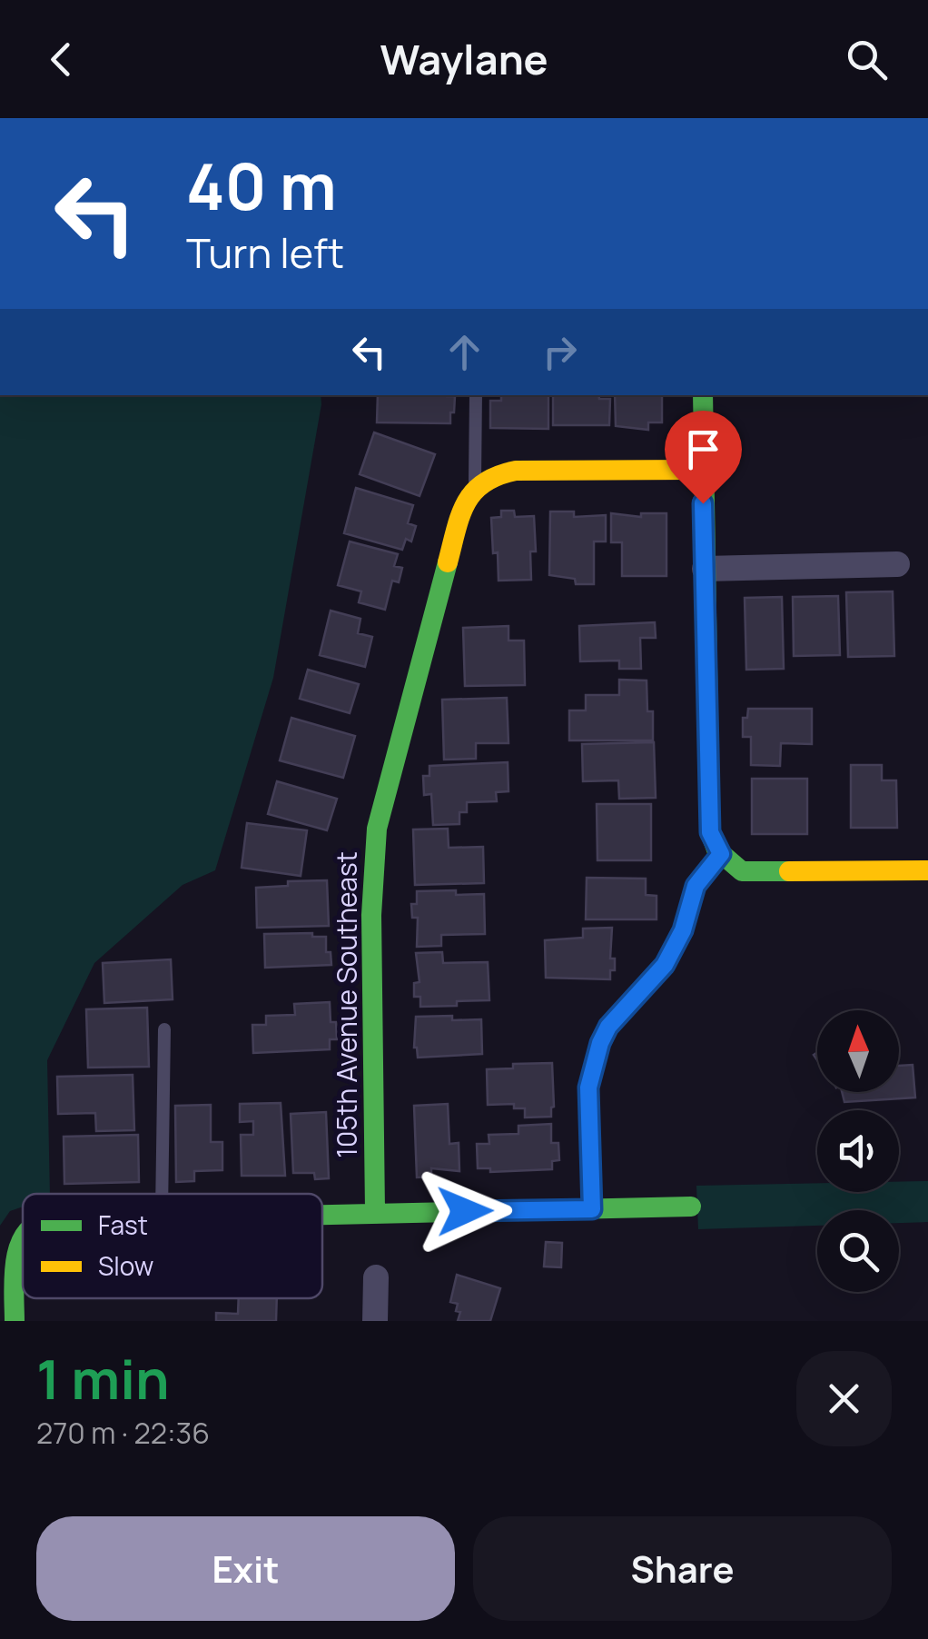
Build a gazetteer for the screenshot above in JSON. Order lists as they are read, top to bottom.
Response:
{
  "streets": {
    "street": ["105th Avenue Southeast"]
  },
  "legend": ["Fast", "Slow"],
  "north": "top",
  "page": {
    "header": "Waylane",
    "turn": ["40 m", "Turn left"],
    "heading": ["1 min", "270 m · 22:36"],
    "buttons": ["Exit", "Share"]
  }
}
